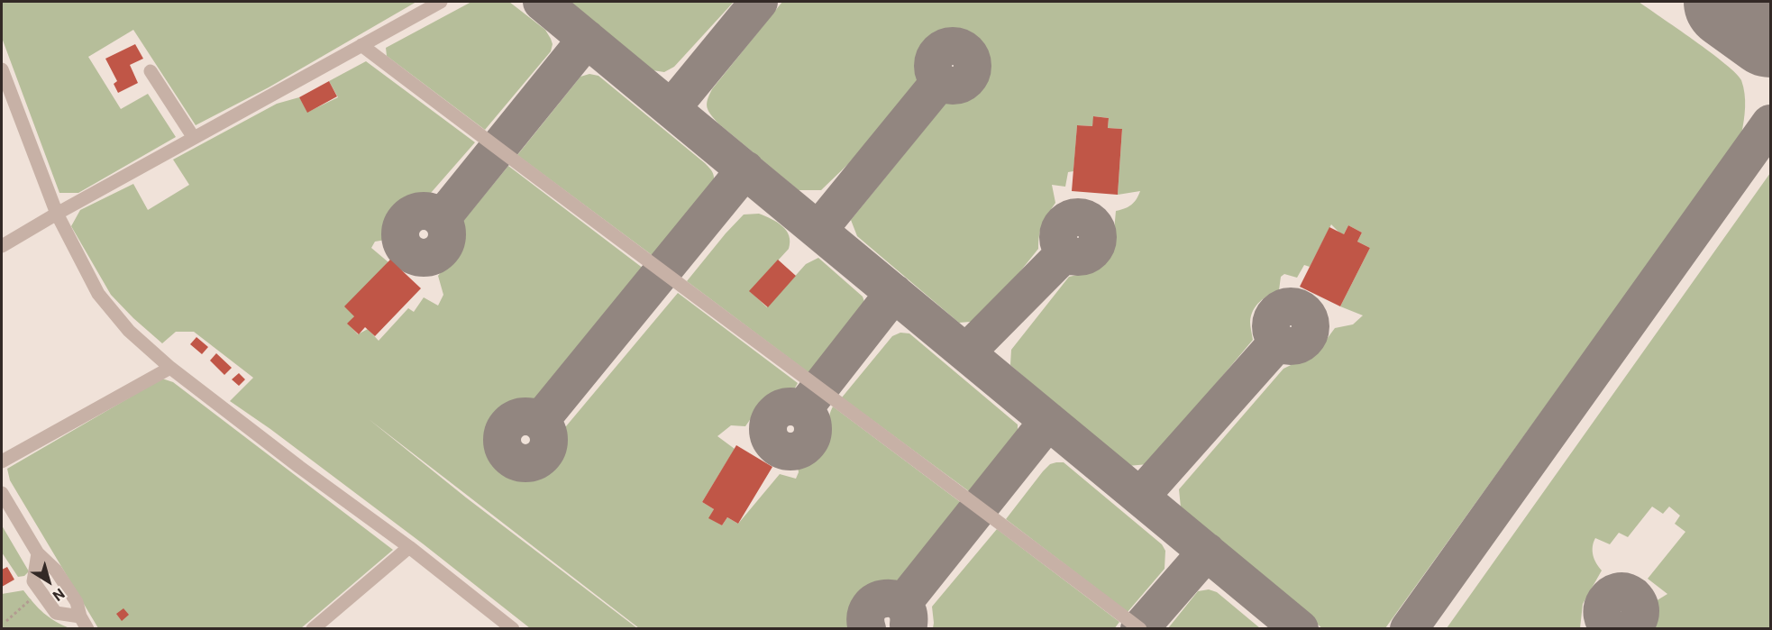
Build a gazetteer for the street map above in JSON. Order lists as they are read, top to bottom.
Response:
{
  "north": "bottom right"
}
